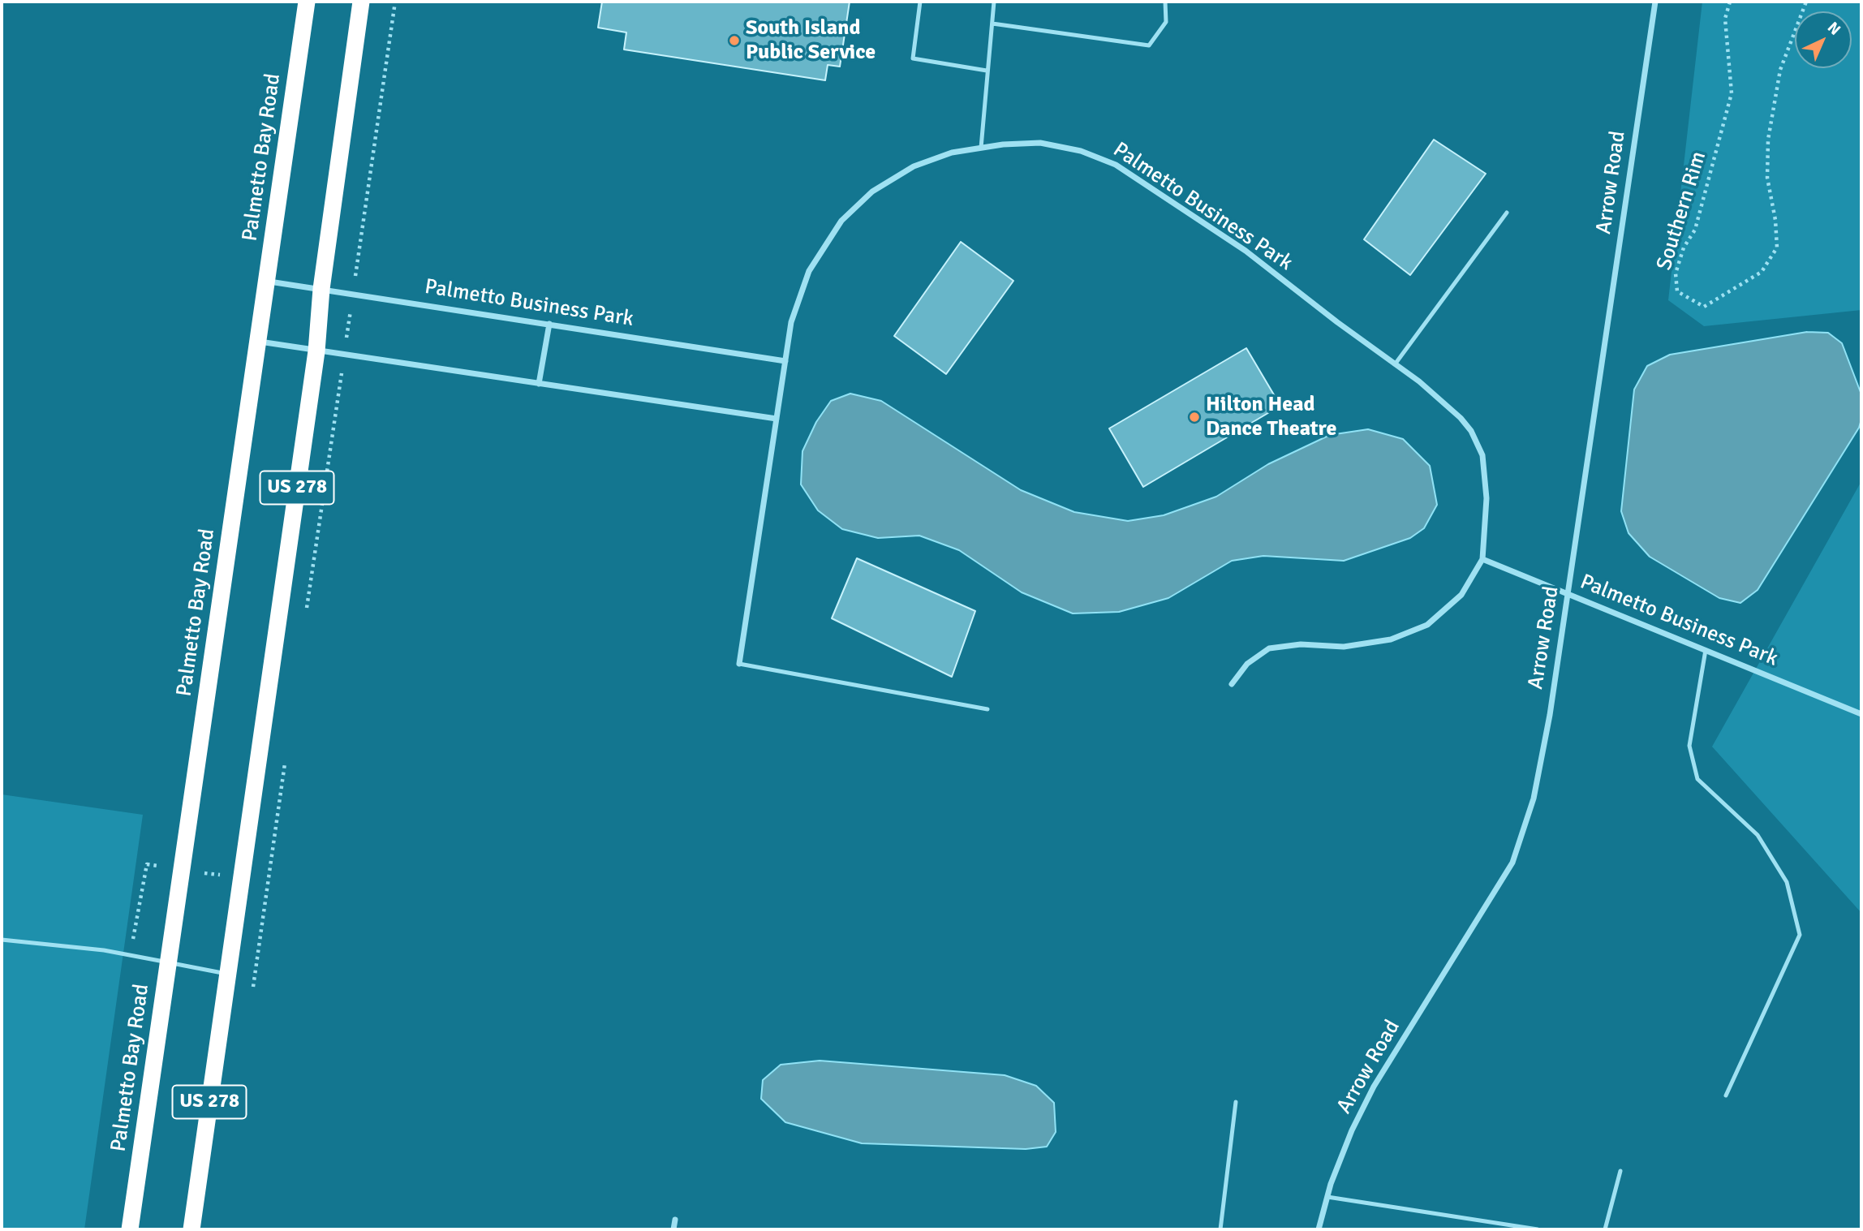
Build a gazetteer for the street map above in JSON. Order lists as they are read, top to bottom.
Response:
{
  "streets": {
    "highway": ["Palmetto Bay Road", "US 278"],
    "street": ["Arrow Road", "Palmetto Business Park"],
    "path": ["Southern Rim"]
  },
  "crossings": [
    ["Palmetto Bay Road", "Palmetto Business Park"],
    ["Arrow Road", "Palmetto Business Park"],
    ["Palmetto Business Park", "US 278"]
  ],
  "places": ["South Island Public Service", "Hilton Head Dance Theatre"],
  "north": "top right"
}
